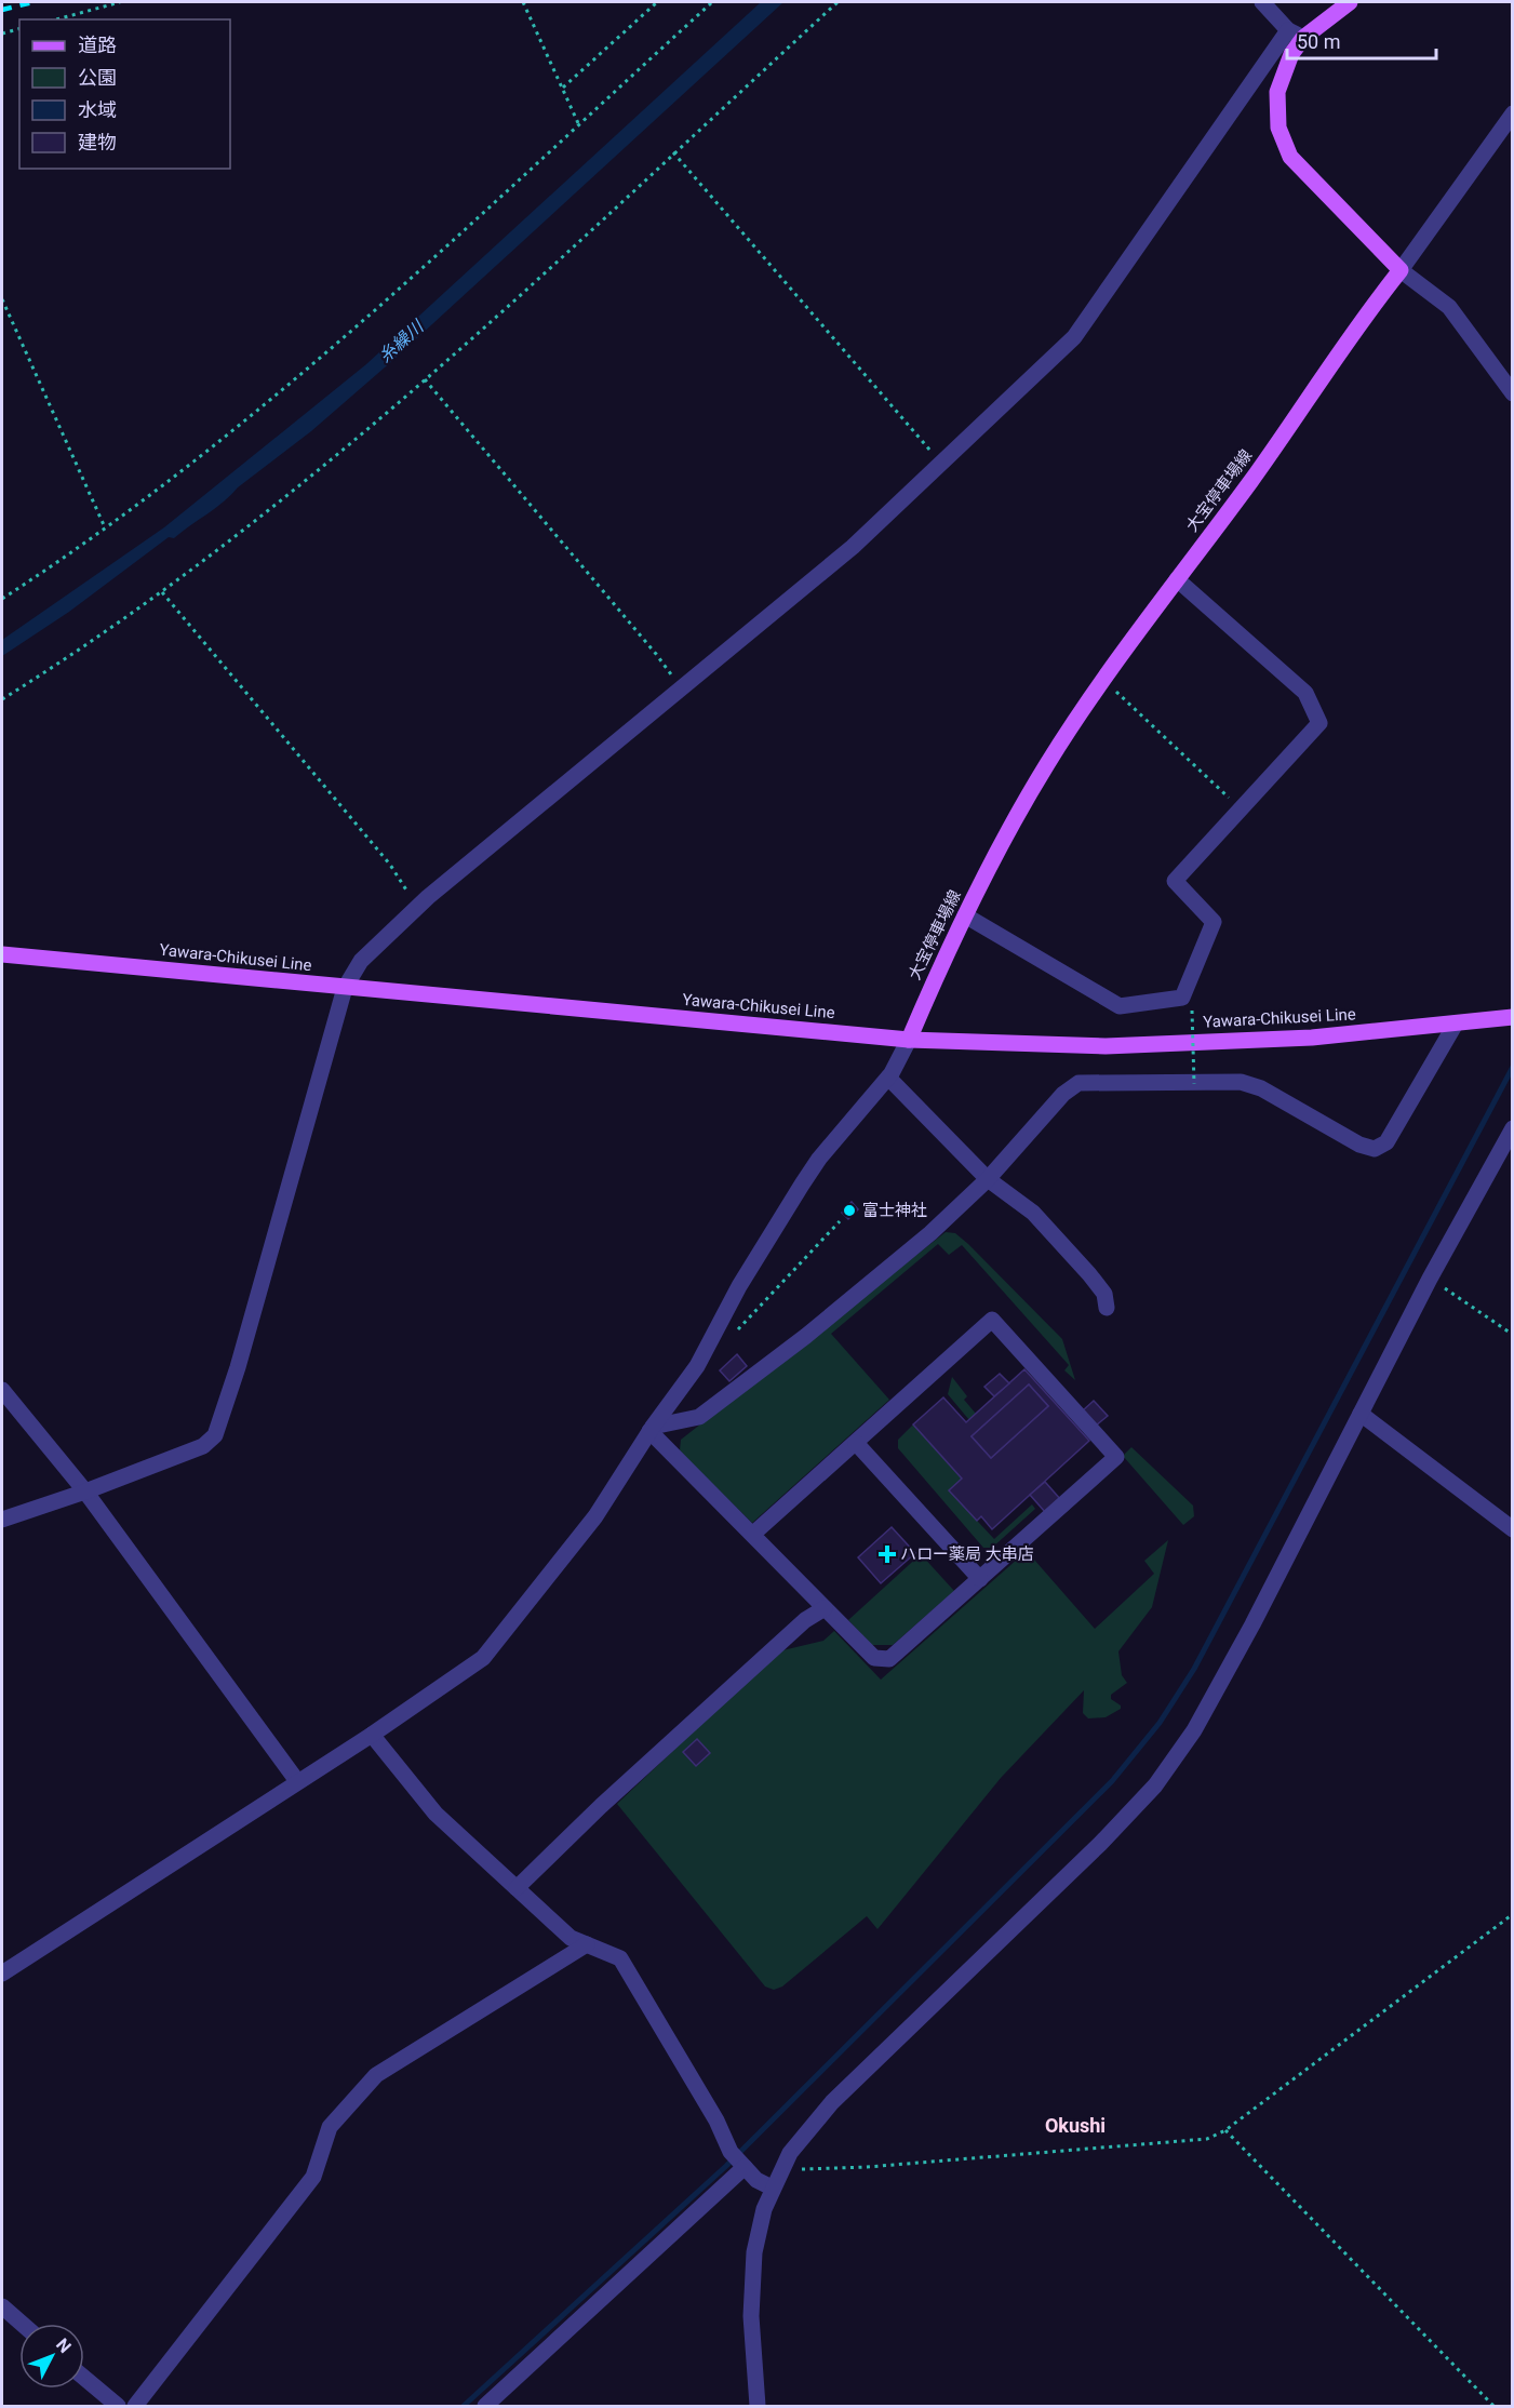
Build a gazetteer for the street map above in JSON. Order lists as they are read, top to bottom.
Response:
{
  "streets": {
    "main road": ["大宝停車場線", "Yawara-Chikusei Line"]
  },
  "crossings": [
    ["大宝停車場線", "Yawara-Chikusei Line"]
  ],
  "districts": ["Okushi"],
  "water": ["糸繰川"],
  "places": {
    "other": ["富士神社"],
    "health": ["ハロー薬局 大串店"]
  },
  "legend": [
    "道路",
    "公園",
    "水域",
    "建物"
  ],
  "scale_bar": "50 m",
  "north": "top right"
}
